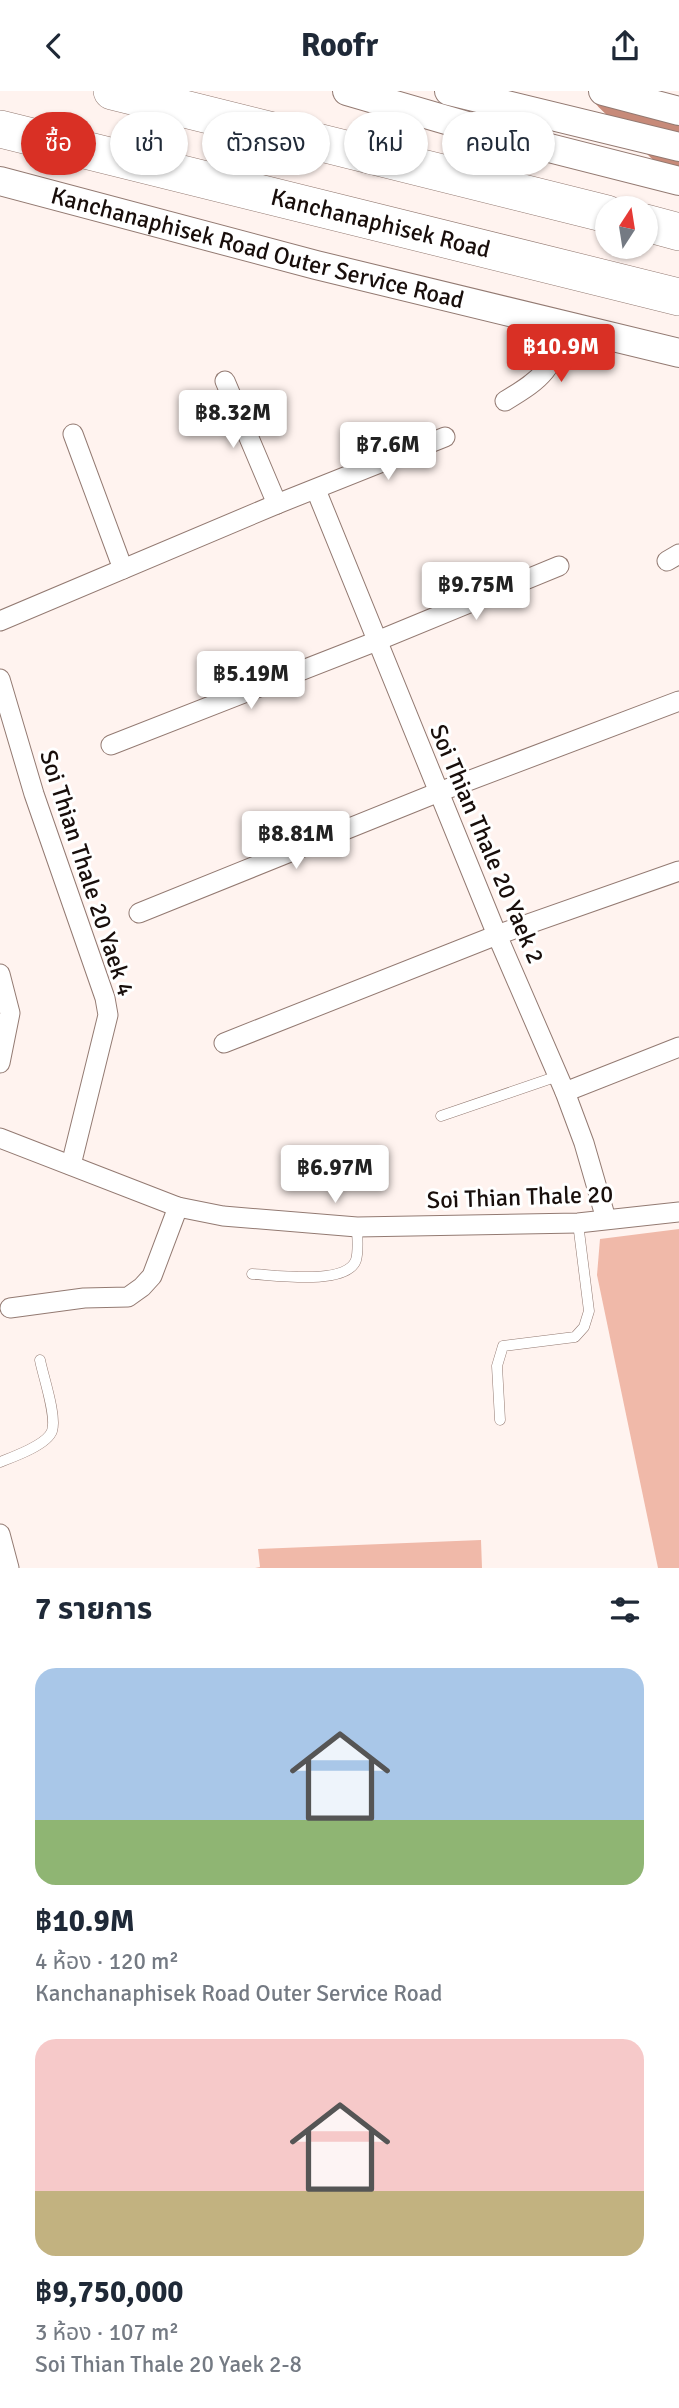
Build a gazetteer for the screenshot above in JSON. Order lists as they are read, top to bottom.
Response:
{
  "streets": {
    "highway": ["Kanchanaphisek Road"],
    "main road": ["Kanchanaphisek Road Outer Service Road"],
    "street": ["Soi Thian Thale 20 Yaek 2", "Soi Thian Thale 20 Yaek 4", "Soi Thian Thale 20"]
  },
  "crossings": [
    ["Soi Thian Thale 20 Yaek 2", "Soi Thian Thale 20"],
    ["Soi Thian Thale 20 Yaek 4", "Soi Thian Thale 20"]
  ],
  "north": "top",
  "page": {
    "header": "Roofr",
    "chip": [
      "ซื้อ",
      "เช่า",
      "ตัวกรอง",
      "ใหม่",
      "คอนโด"
    ],
    "price": [
      "฿10.9M",
      "฿8.32M",
      "฿7.6M",
      "฿9.75M",
      "฿5.19M",
      "฿8.81M",
      "฿6.97M"
    ],
    "heading": "7 รายการ",
    "list": [
      {
        "name": "฿10.9M",
        "note": "4 ห้อง · 120 m² · Kanchanaphisek Road Outer Service Road"
      },
      {
        "name": "฿9,750,000",
        "note": "3 ห้อง · 107 m² · Soi Thian Thale 20 Yaek 2-8"
      }
    ]
  }
}
